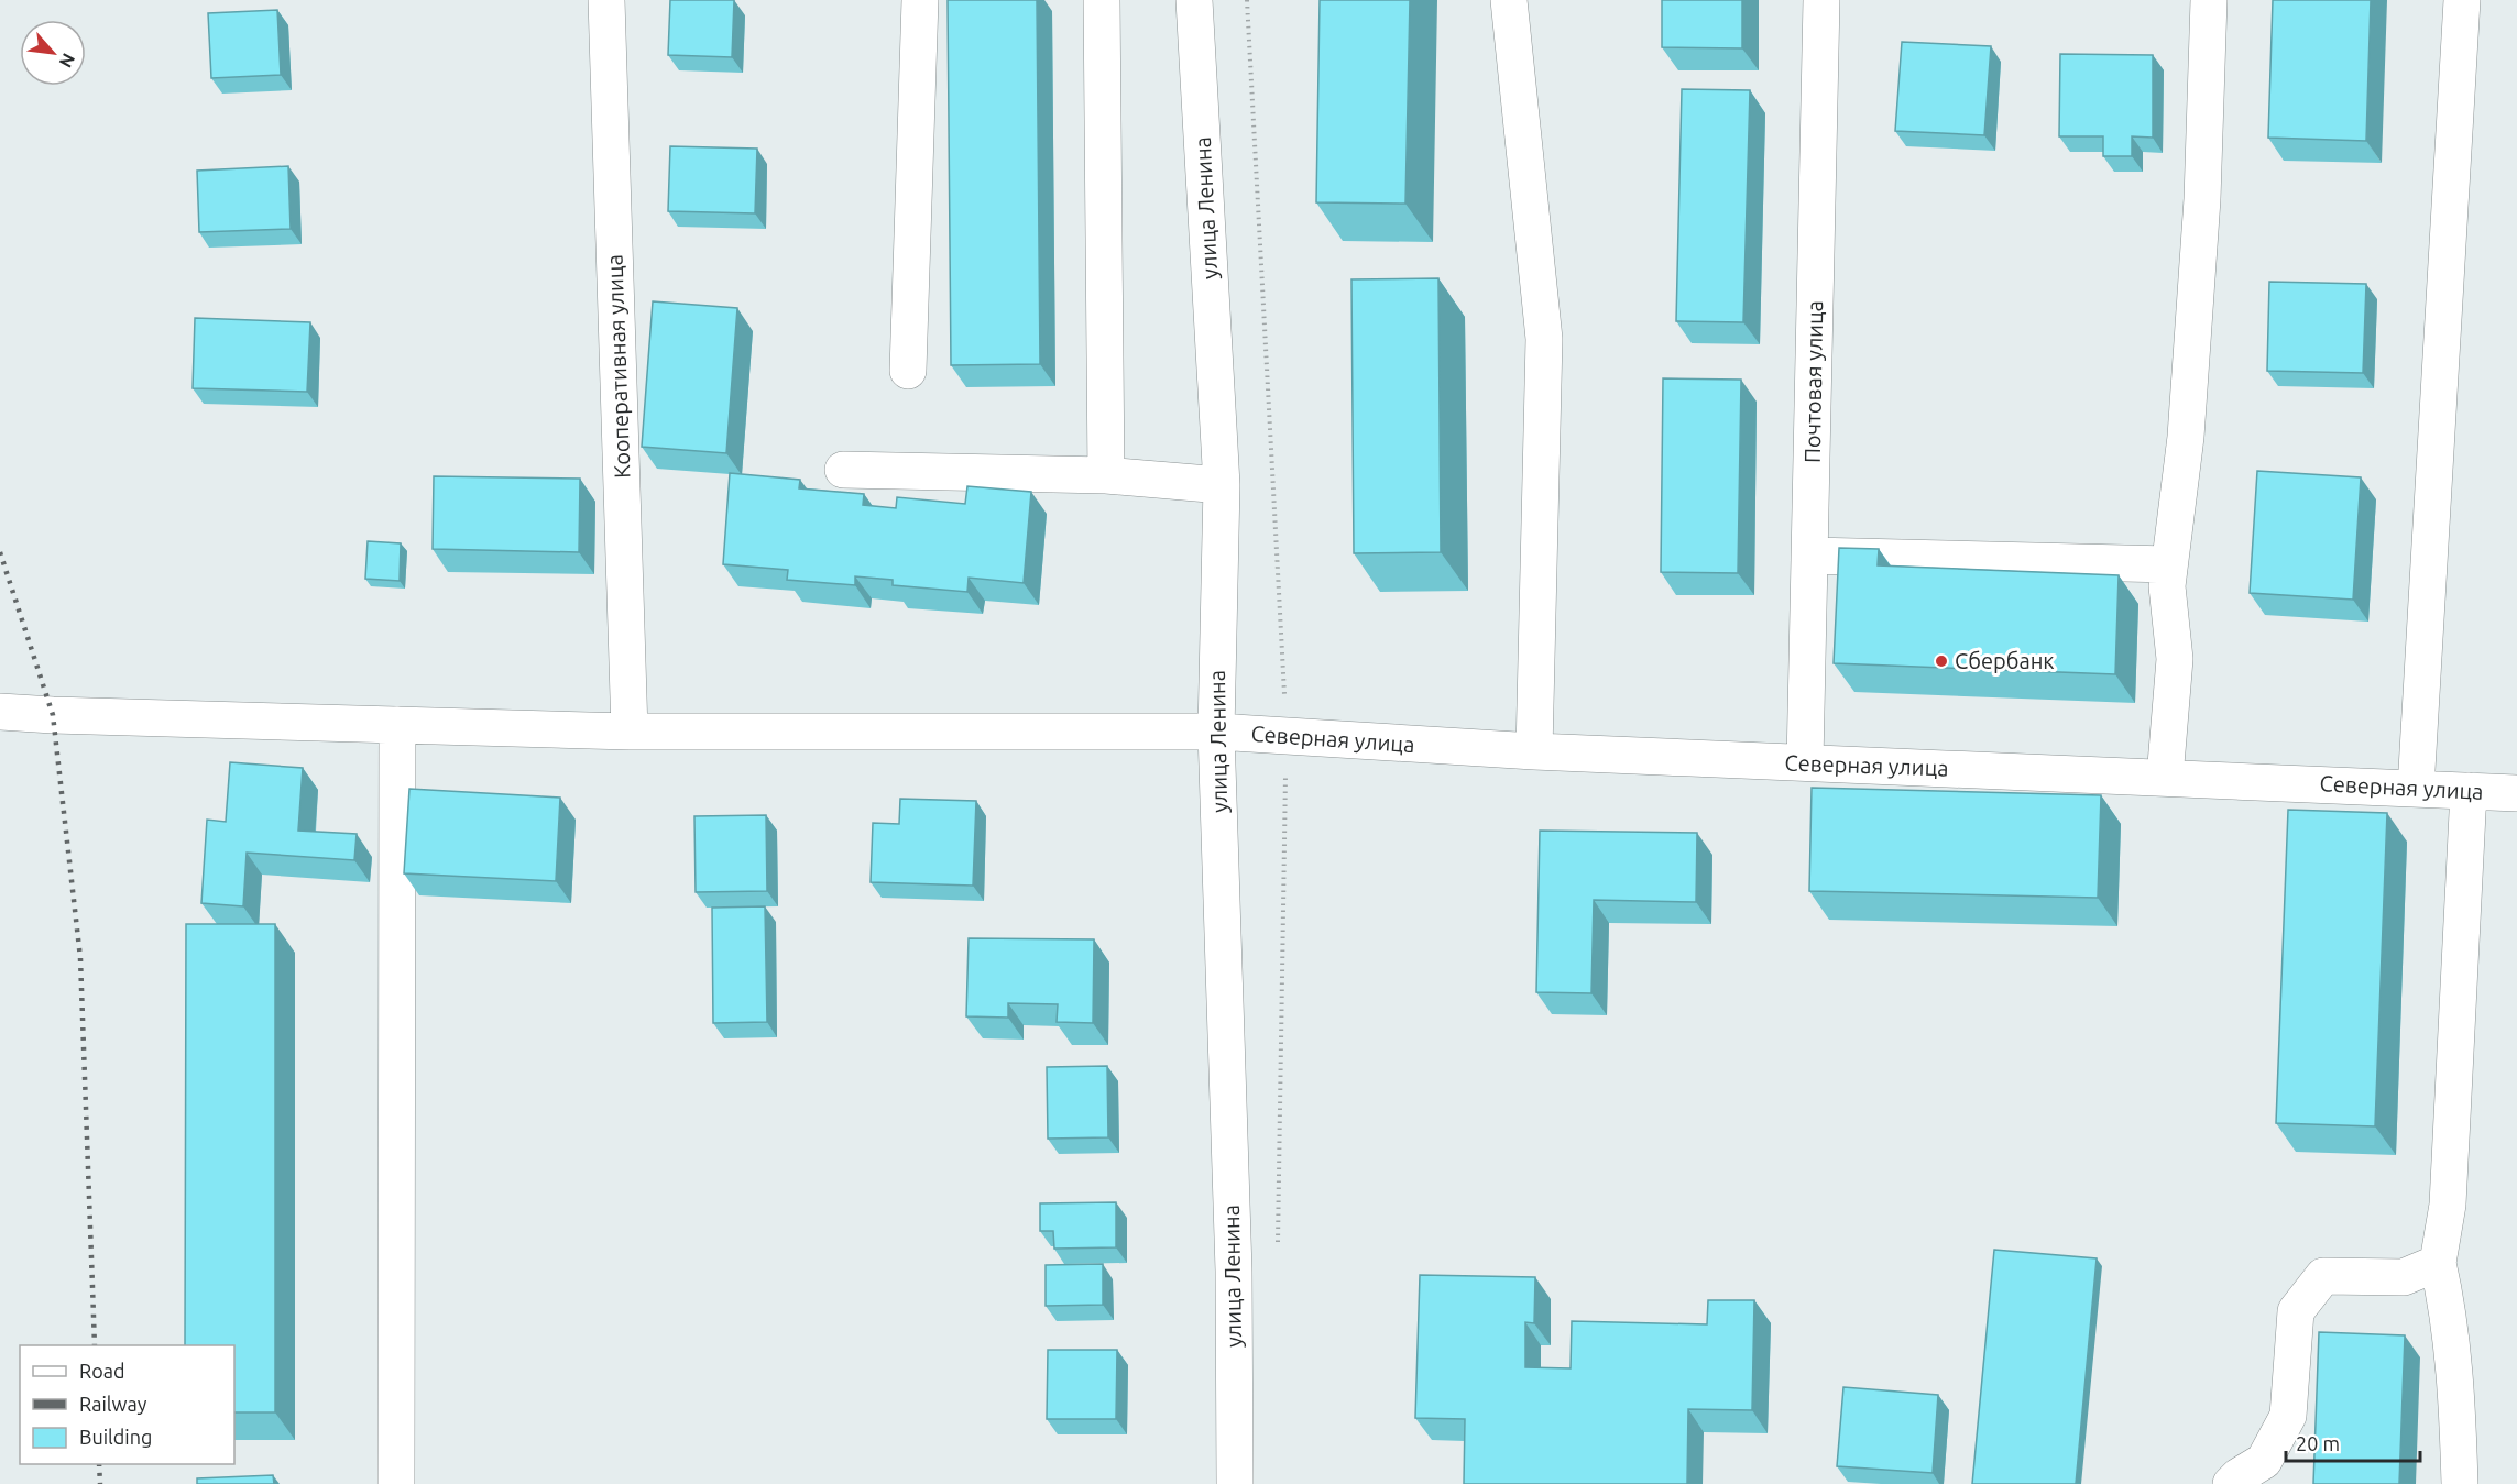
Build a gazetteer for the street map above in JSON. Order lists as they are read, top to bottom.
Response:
{
  "streets": {
    "street": [
      "улица Ленина",
      "Кооперативная улица",
      "Почтовая улица",
      "Северная улица"
    ]
  },
  "crossings": [
    ["улица Ленина", "Северная улица"],
    ["Кооперативная улица", "Северная улица"],
    ["Почтовая улица", "Северная улица"]
  ],
  "places": ["Сбербанк"],
  "legend": ["Road", "Railway", "Building"],
  "scale_bar": "20 m",
  "north": "bottom right"
}
